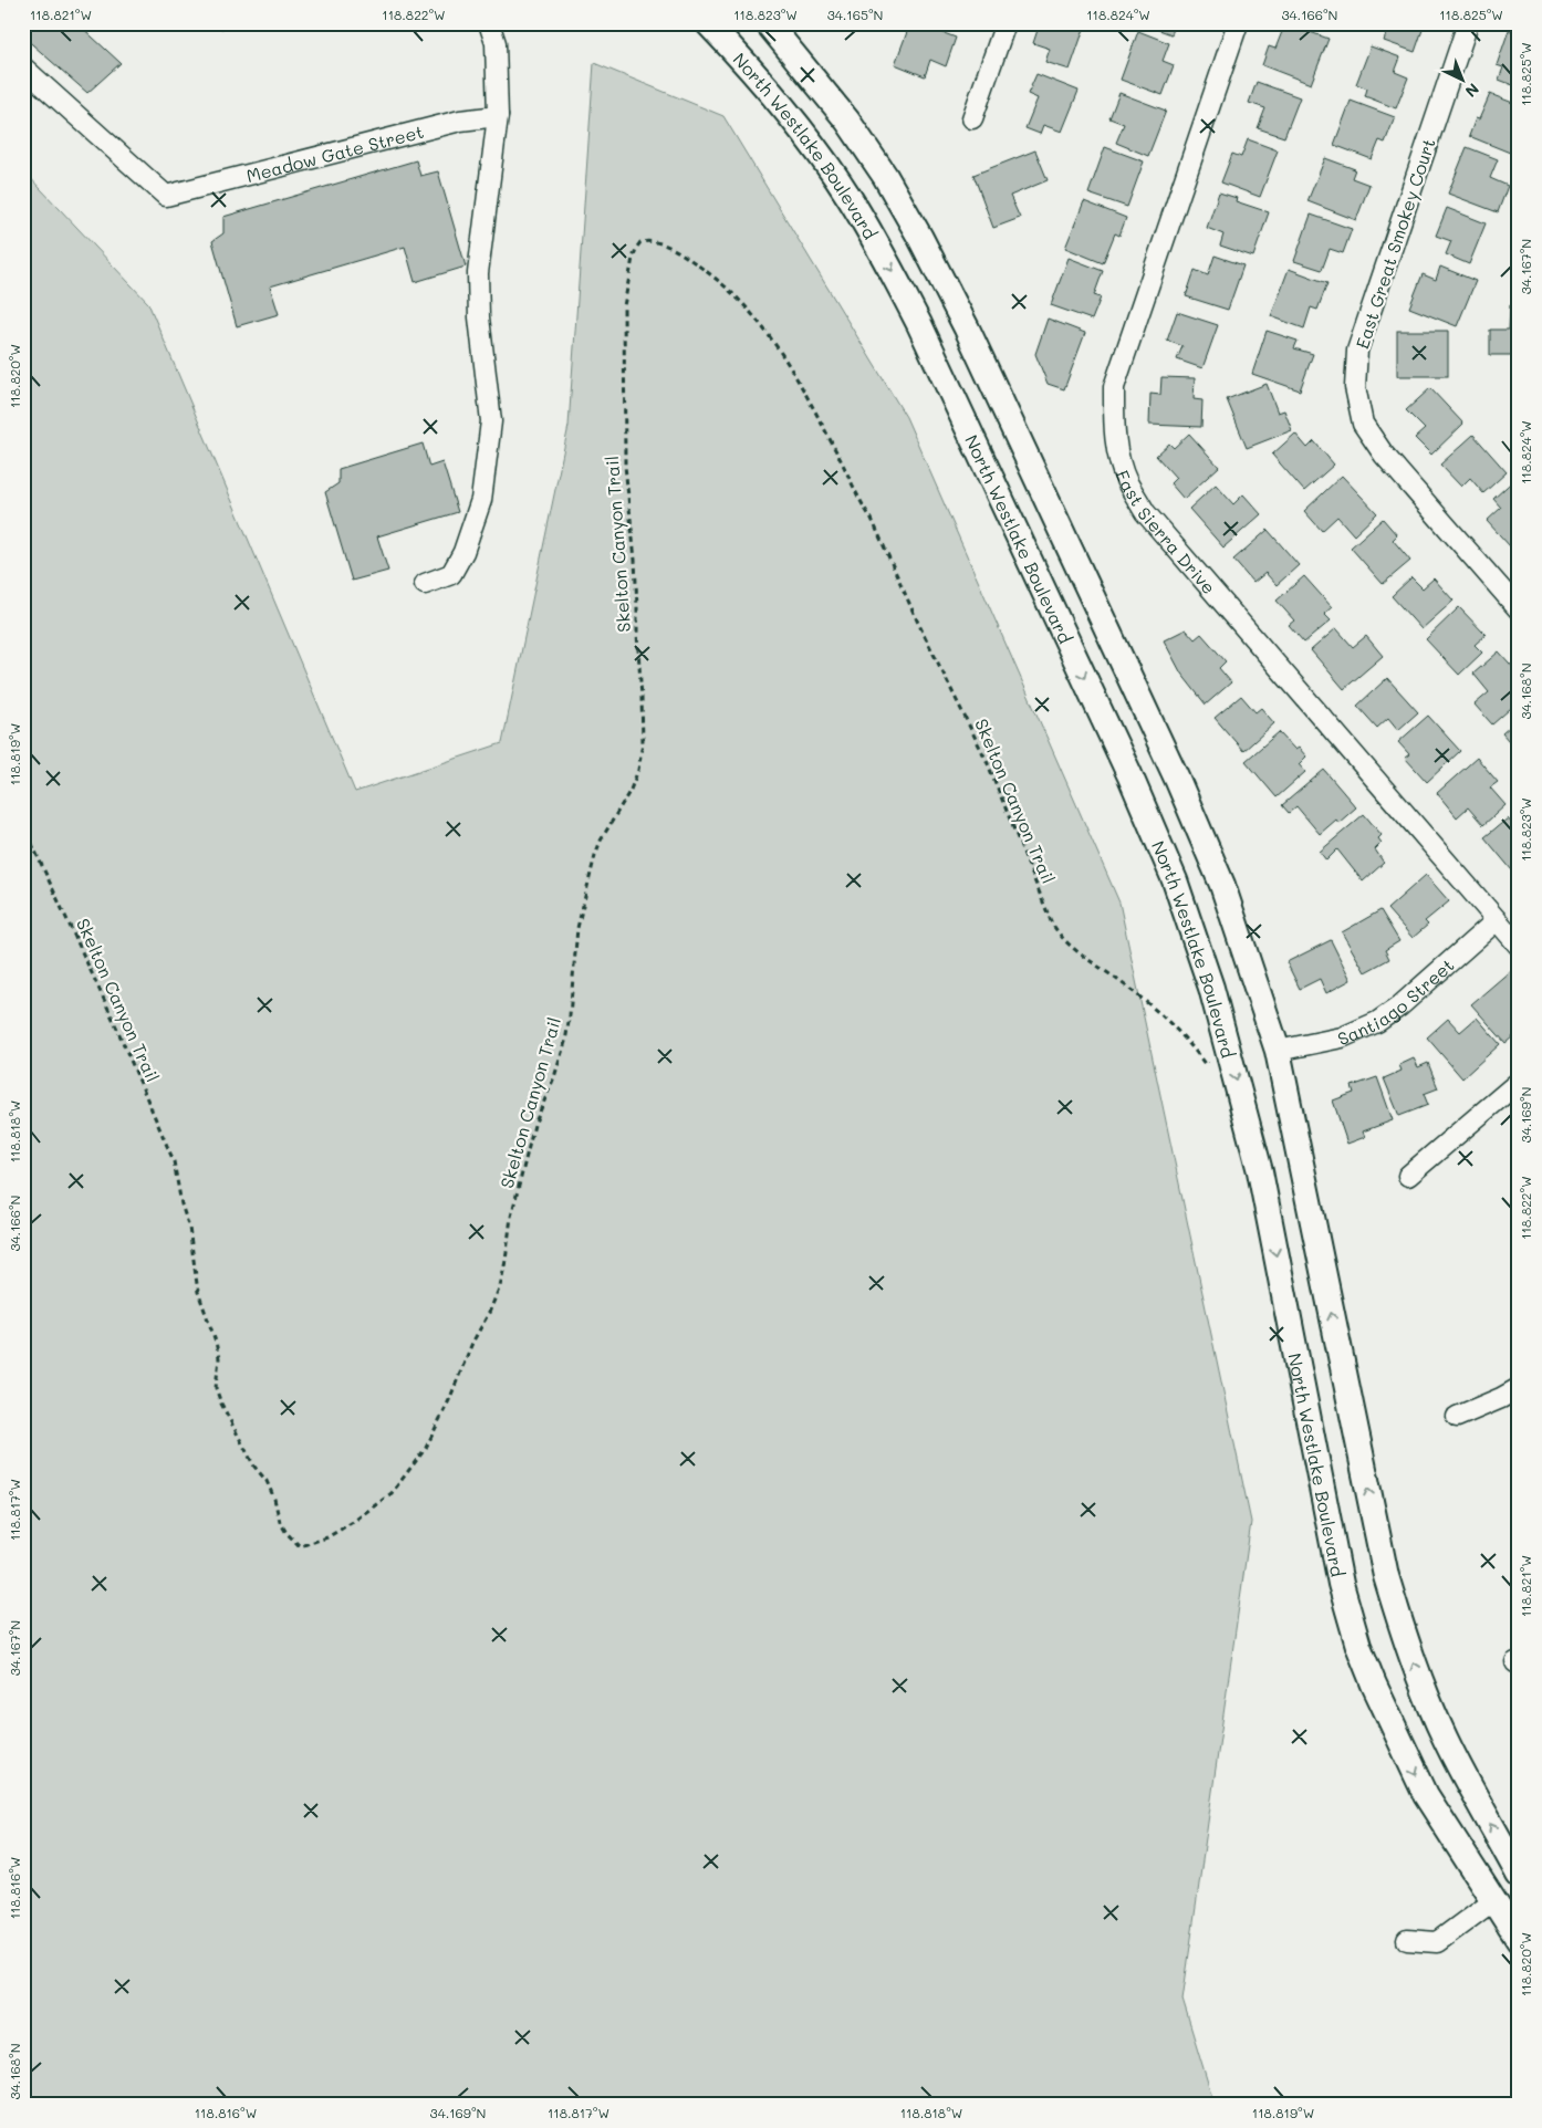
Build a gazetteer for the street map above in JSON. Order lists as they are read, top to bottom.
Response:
{
  "streets": {
    "main road": ["North Westlake Boulevard"],
    "street": [
      "Meadow Gate Street",
      "East Great Smokey Court",
      "East Sierra Drive",
      "Santiago Street"
    ],
    "path": ["Skelton Canyon Trail"]
  },
  "crossings": [
    ["North Westlake Boulevard", "Skelton Canyon Trail"],
    ["East Sierra Drive", "Santiago Street"]
  ],
  "north": "bottom right",
  "coordinates": [
    "118.821°W",
    "118.822°W",
    "118.823°W",
    "34.165°N",
    "118.824°W",
    "34.166°N",
    "118.825°W",
    "34.167°N",
    "118.820°W",
    "34.168°N",
    "118.819°W",
    "34.169°N",
    "118.818°W",
    "118.817°W",
    "118.816°W"
  ]
}
